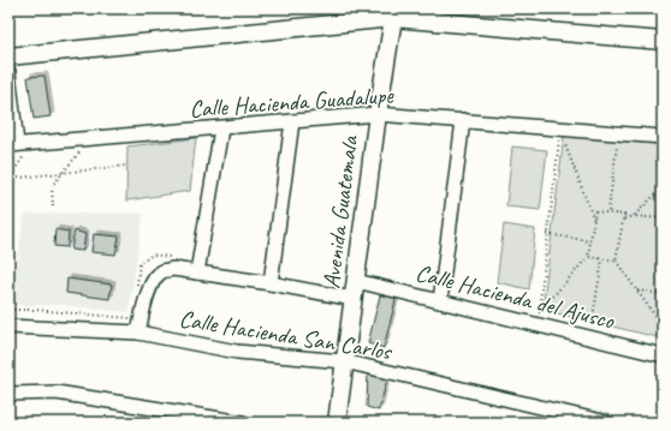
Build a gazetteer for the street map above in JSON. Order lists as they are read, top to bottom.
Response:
{
  "streets": {
    "street": [
      "Calle Hacienda Guadalupe",
      "Avenida Guatemala",
      "Calle Hacienda del Ajusco",
      "Calle Hacienda San Carlos"
    ]
  },
  "crossings": [
    ["Calle Hacienda Guadalupe", "Avenida Guatemala"],
    ["Avenida Guatemala", "Calle Hacienda del Ajusco"],
    ["Avenida Guatemala", "Calle Hacienda San Carlos"]
  ]
}
